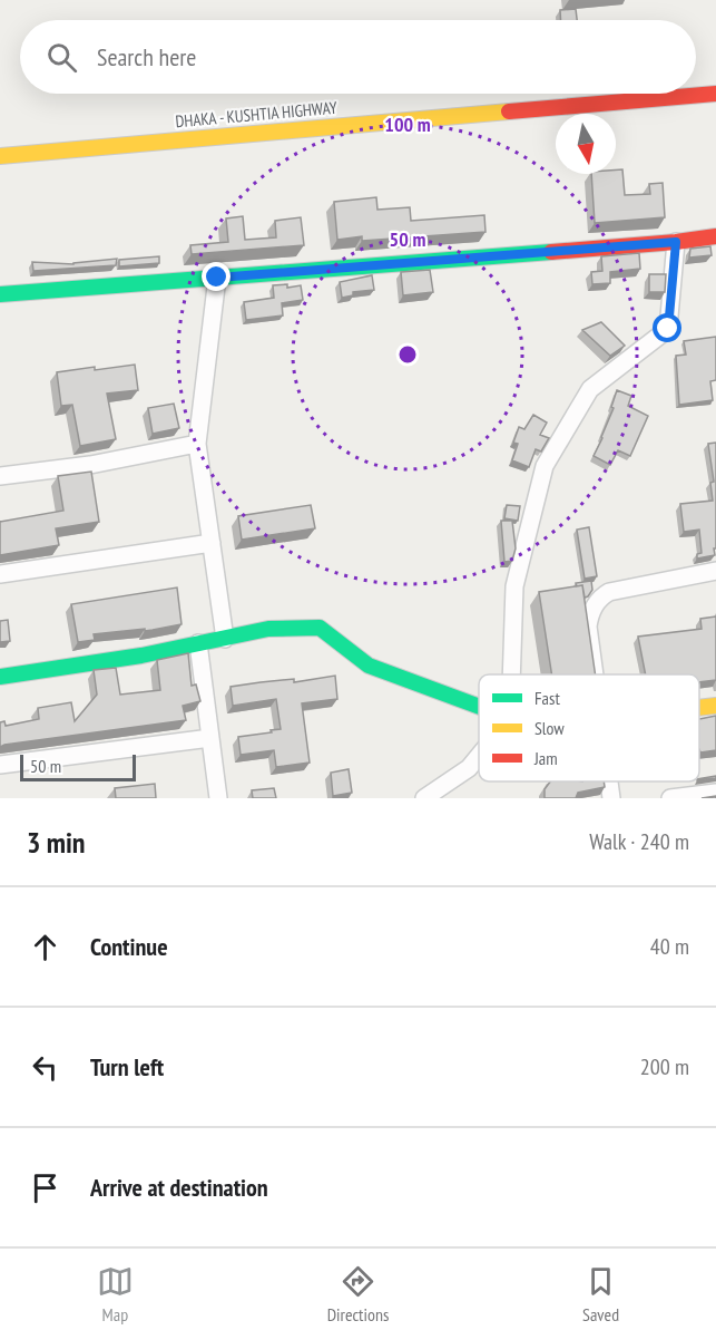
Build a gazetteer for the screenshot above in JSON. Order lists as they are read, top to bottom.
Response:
{
  "streets": {
    "street": ["DHAKA - KUSHTIA HIGHWAY"]
  },
  "legend": ["Fast", "Slow", "Jam"],
  "scale_bar": "50 m",
  "north": "bottom",
  "page": {
    "search": "Search here",
    "scale": "50 m",
    "heading": ["3 min", "Walk · 240 m"],
    "list": [
      ["Continue", "40 m"],
      ["Turn left", "200 m"],
      "Arrive at destination"
    ],
    "nav": ["Map", "Directions", "Saved"]
  },
  "rings": ["100 m", "50 m"]
}
